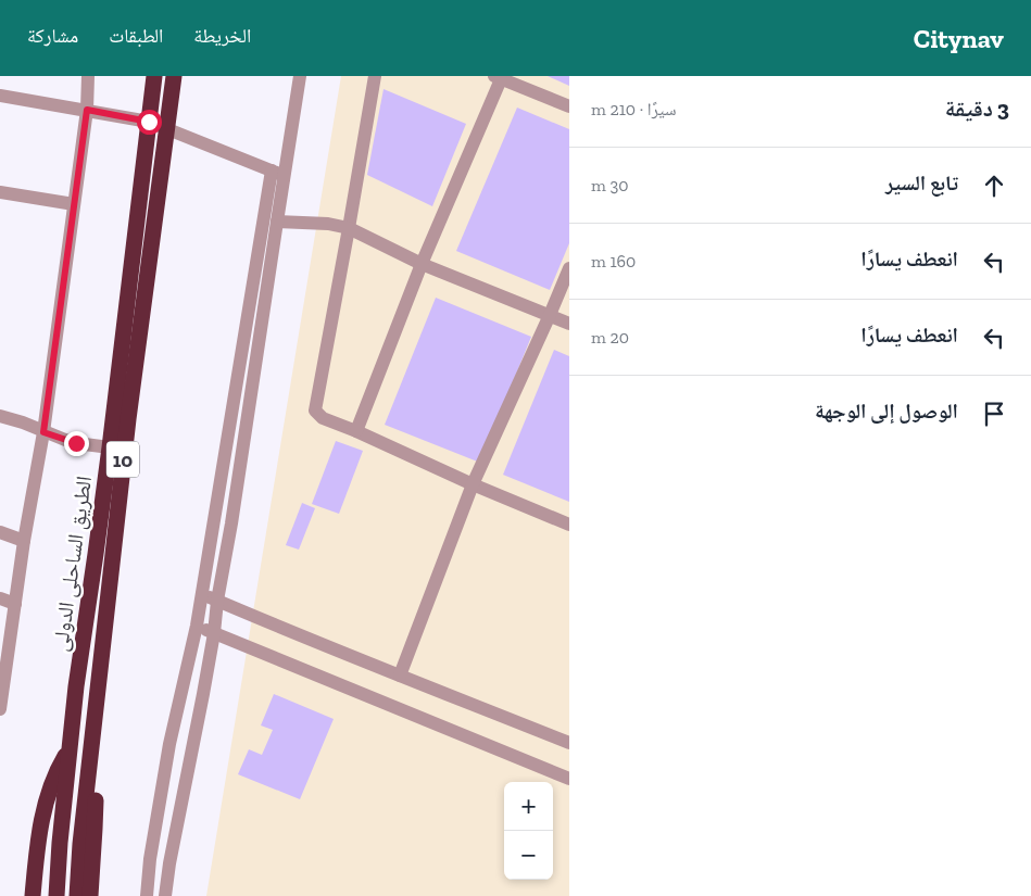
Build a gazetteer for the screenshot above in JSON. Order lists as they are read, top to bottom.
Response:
{
  "streets": {
    "highway": ["10", "الطريق الساحلى الدولى"]
  },
  "page": {
    "header": "Citynav",
    "nav": ["الخريطة", "الطبقات", "مشاركة"],
    "heading": ["3 دقيقة", "سيرًا · 210 m"],
    "list": [
      ["تابع السير", "30 m"],
      ["انعطف يسارًا", "160 m"],
      ["انعطف يسارًا", "20 m"],
      "الوصول إلى الوجهة"
    ],
    "map_buttons": ["+", "−"]
  }
}
